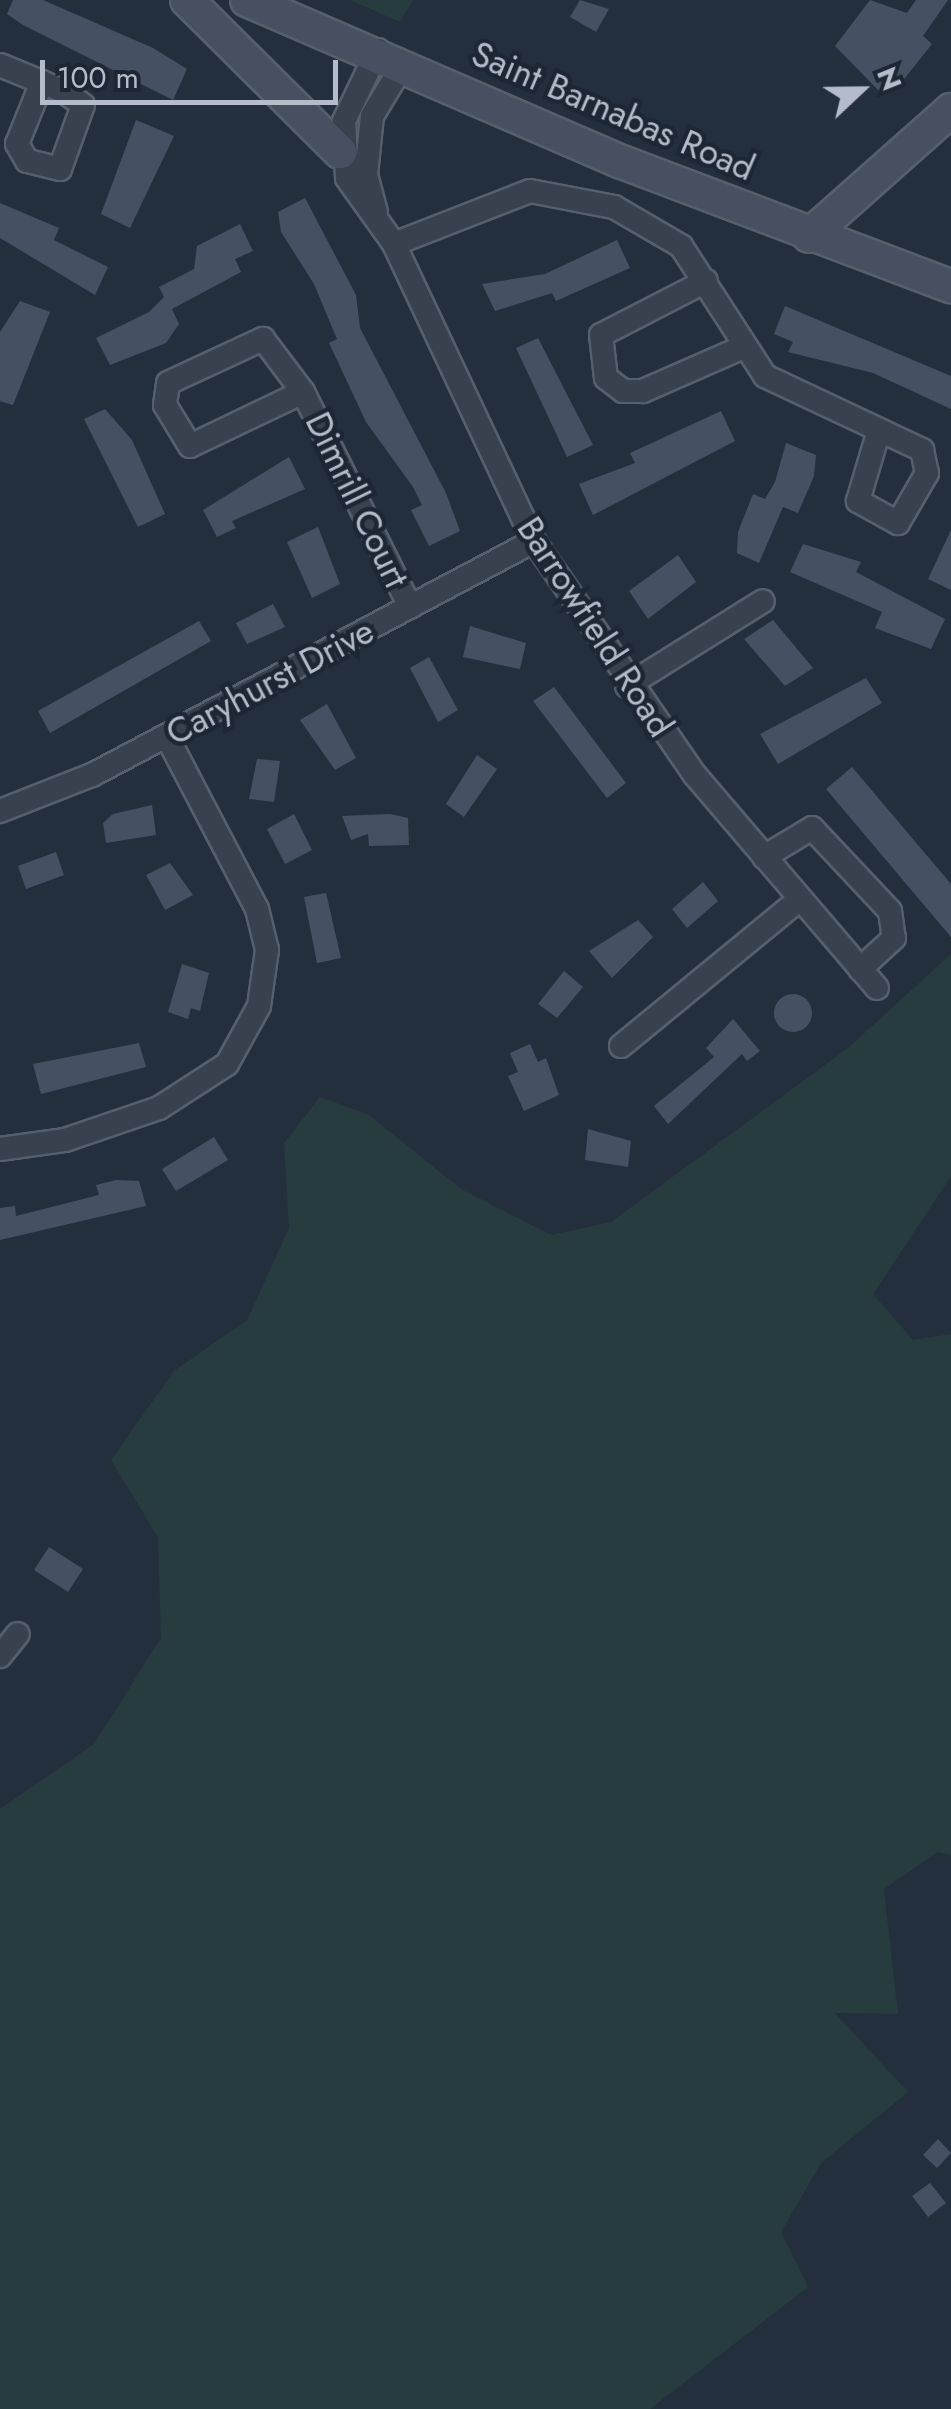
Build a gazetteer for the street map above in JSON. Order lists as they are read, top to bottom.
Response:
{
  "streets": {
    "main road": ["Saint Barnabas Road"],
    "street": ["Dimrill Court", "Barrowfield Road", "Caryhurst Drive"]
  },
  "crossings": [
    ["Saint Barnabas Road", "Barrowfield Road"],
    ["Dimrill Court", "Caryhurst Drive"],
    ["Barrowfield Road", "Caryhurst Drive"]
  ],
  "scale_bar": "100 m",
  "north": "right"
}
